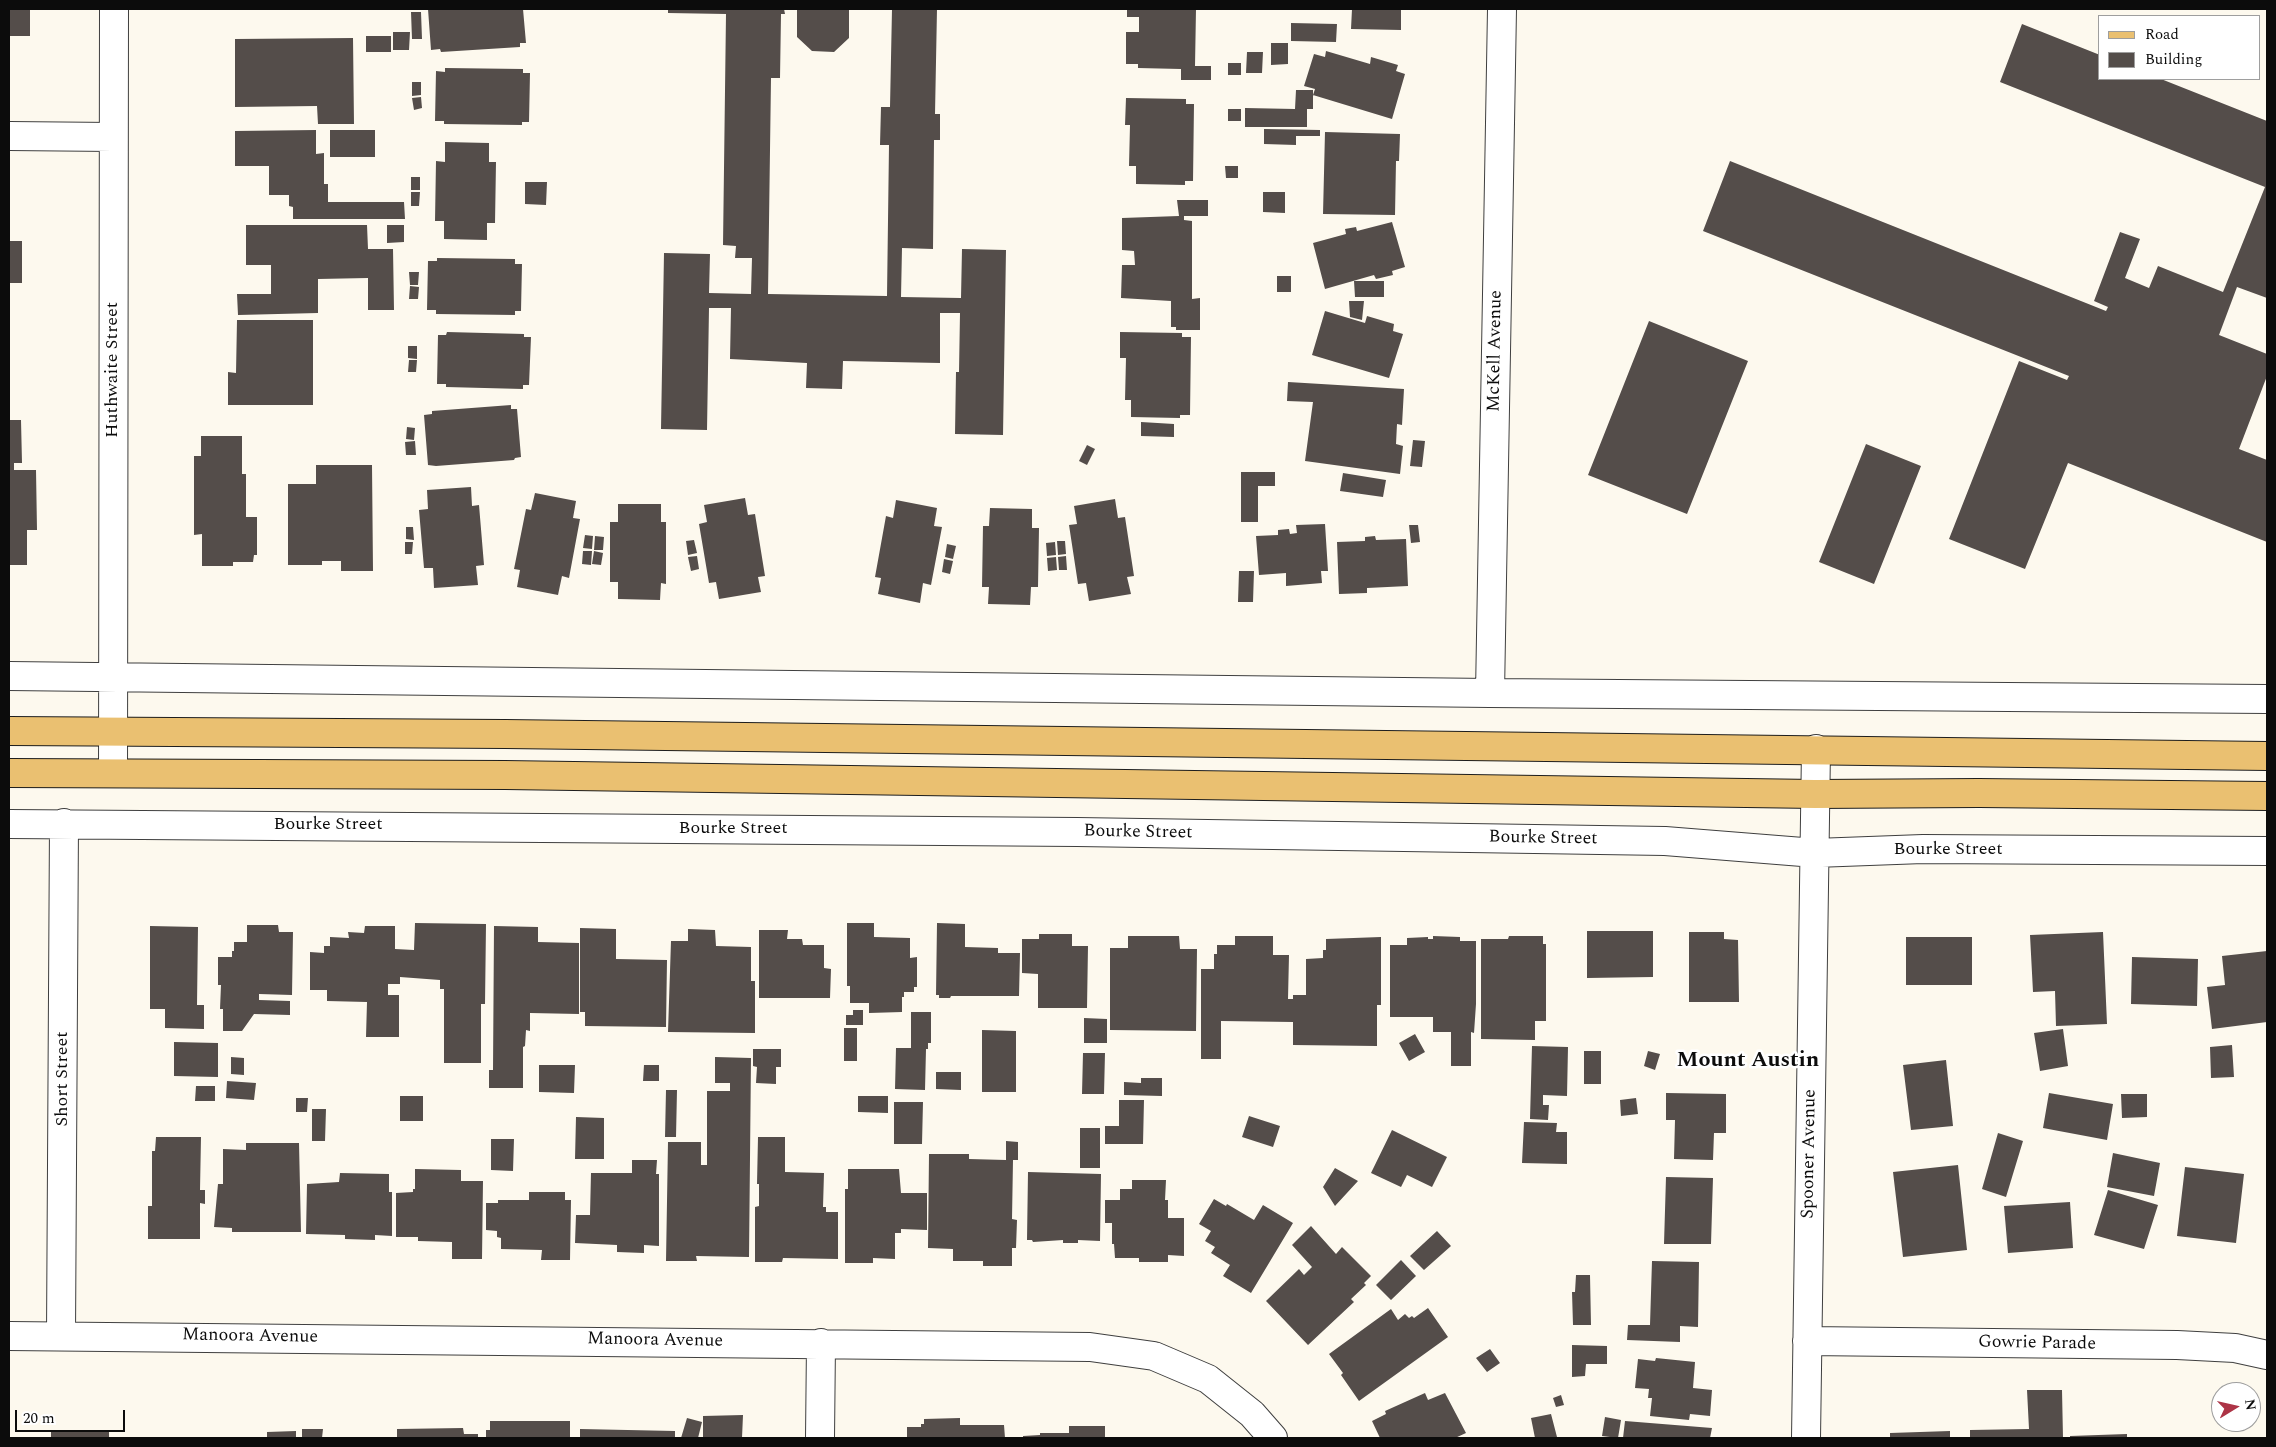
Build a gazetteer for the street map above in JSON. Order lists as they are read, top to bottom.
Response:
{
  "streets": {
    "street": [
      "McKell Avenue",
      "Huthwaite Street",
      "Bourke Street",
      "Short Street",
      "Spooner Avenue",
      "Manoora Avenue",
      "Gowrie Parade"
    ]
  },
  "crossings": [
    ["Bourke Street", "Short Street"],
    ["Bourke Street", "Spooner Avenue"],
    ["Short Street", "Manoora Avenue"],
    ["Spooner Avenue", "Gowrie Parade"]
  ],
  "districts": ["Mount Austin"],
  "legend": ["Road", "Building"],
  "scale_bar": "20 m",
  "north": "right"
}
